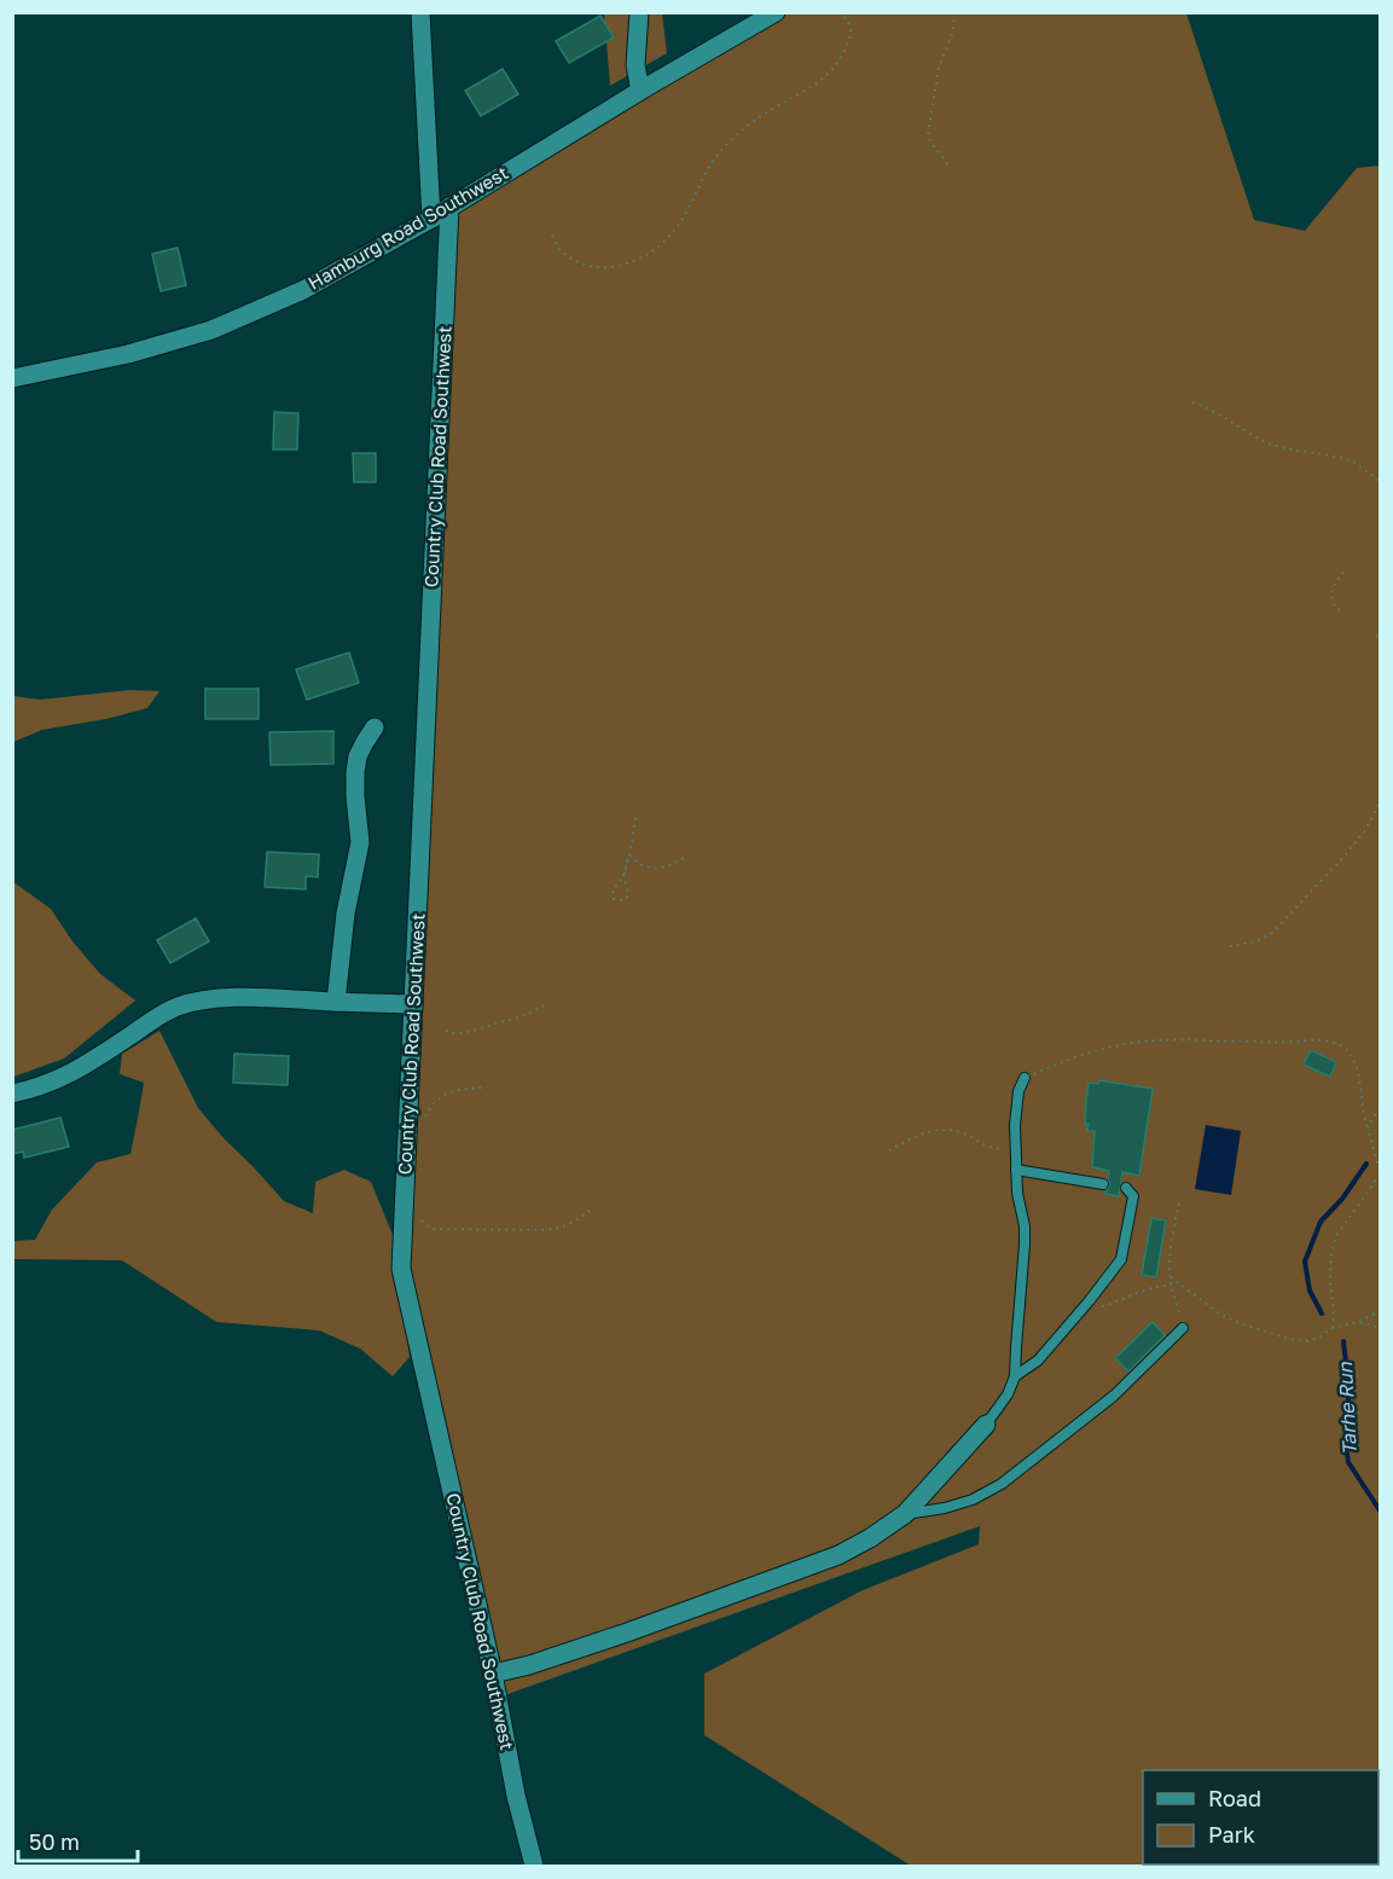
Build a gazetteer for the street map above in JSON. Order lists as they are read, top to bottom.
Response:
{
  "streets": {
    "street": ["Hamburg Road Southwest", "Country Club Road Southwest"]
  },
  "crossings": [
    ["Hamburg Road Southwest", "Country Club Road Southwest"]
  ],
  "water": ["Tarhe Run"],
  "legend": ["Road", "Park"],
  "scale_bar": "50 m"
}
